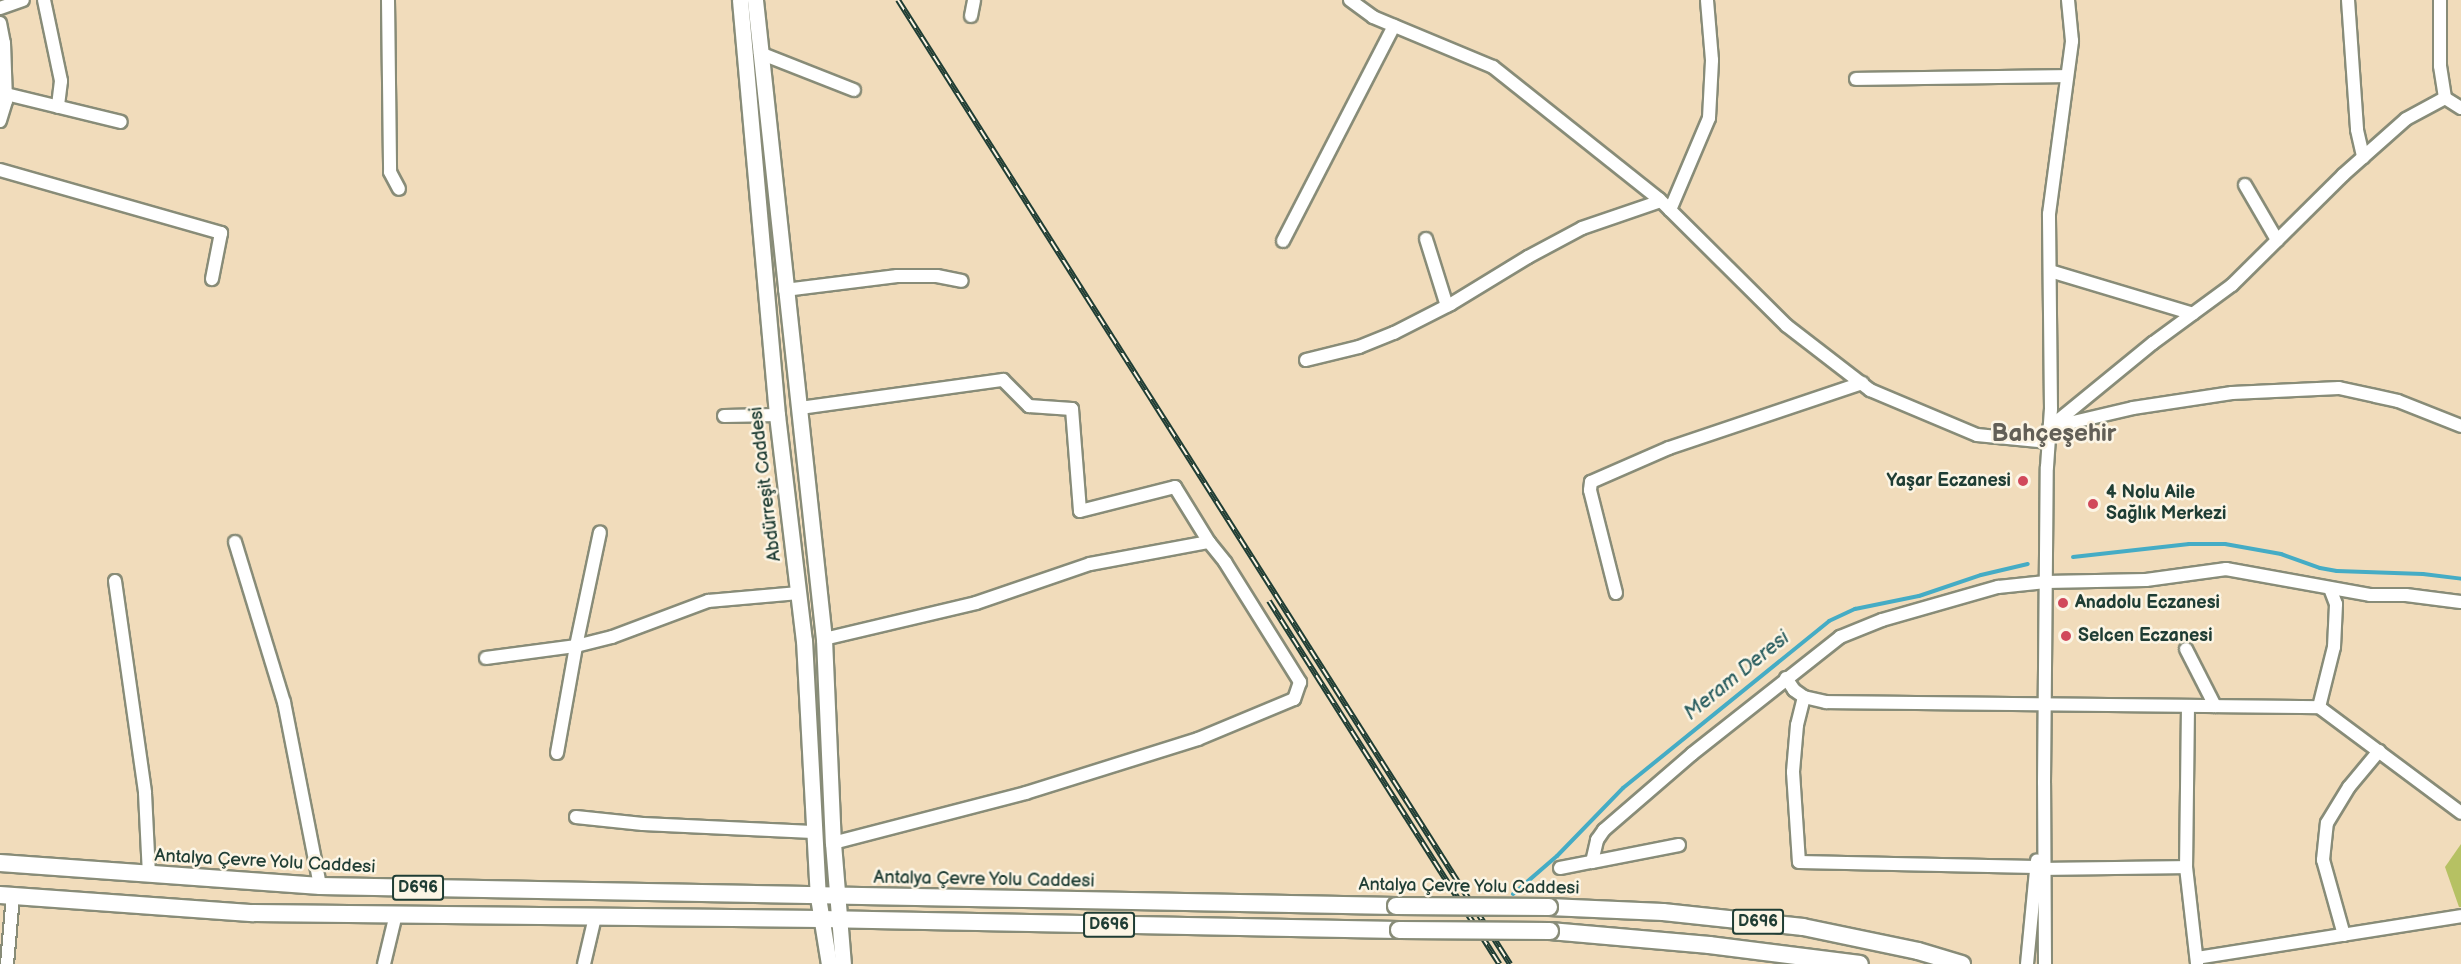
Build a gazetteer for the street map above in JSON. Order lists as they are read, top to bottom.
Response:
{
  "streets": {
    "highway": ["Antalya Çevre Yolu Caddesi", "D696"],
    "main road": ["Abdürreşit Caddesi"]
  },
  "crossings": [
    ["Abdürreşit Caddesi", "Antalya Çevre Yolu Caddesi"],
    ["Abdürreşit Caddesi", "D696"]
  ],
  "districts": ["Bahçeşehir"],
  "water": ["Meram Deresi"],
  "places": [
    "Yaşar Eczanesi",
    "4 Nolu Aile Sağlık Merkezi",
    "Anadolu Eczanesi",
    "Selcen Eczanesi"
  ]
}
